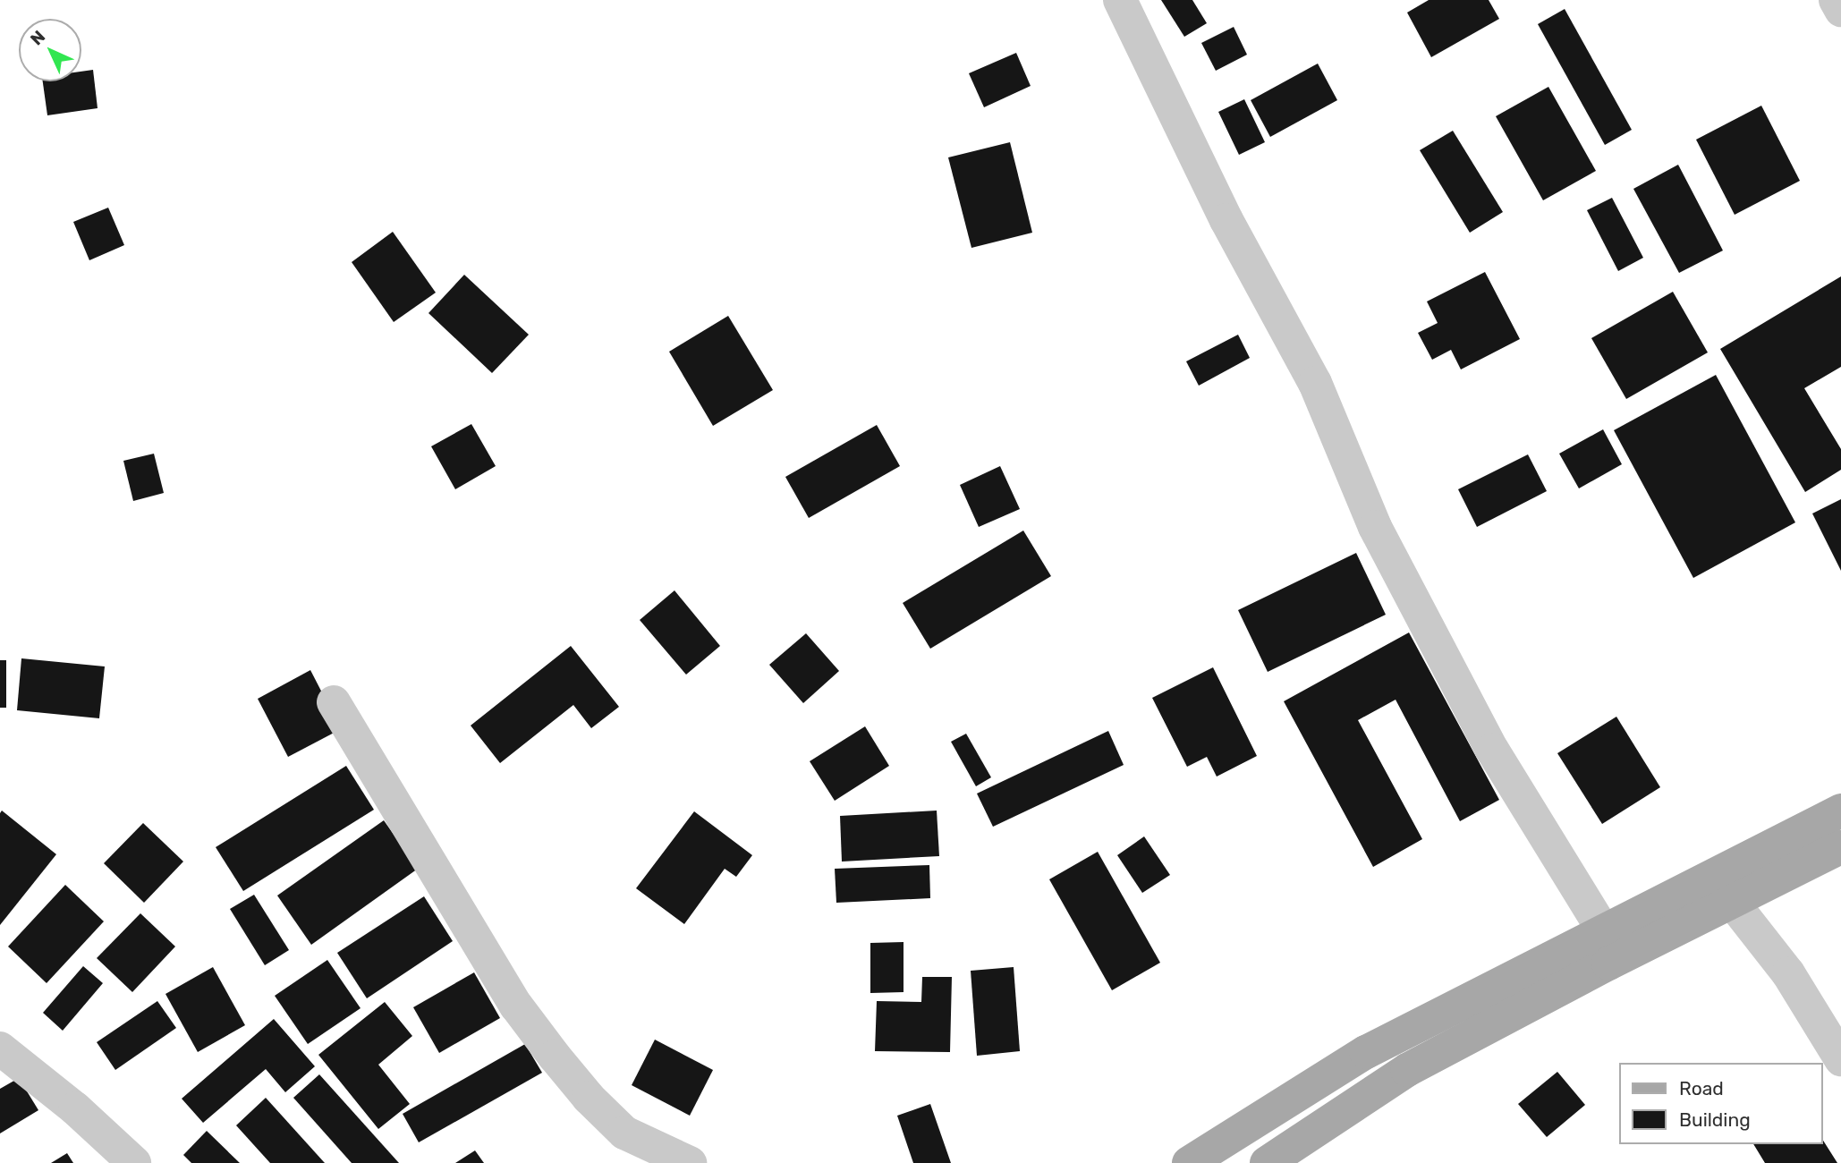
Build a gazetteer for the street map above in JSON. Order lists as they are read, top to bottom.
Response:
{
  "legend": ["Road", "Building"],
  "north": "top left"
}
